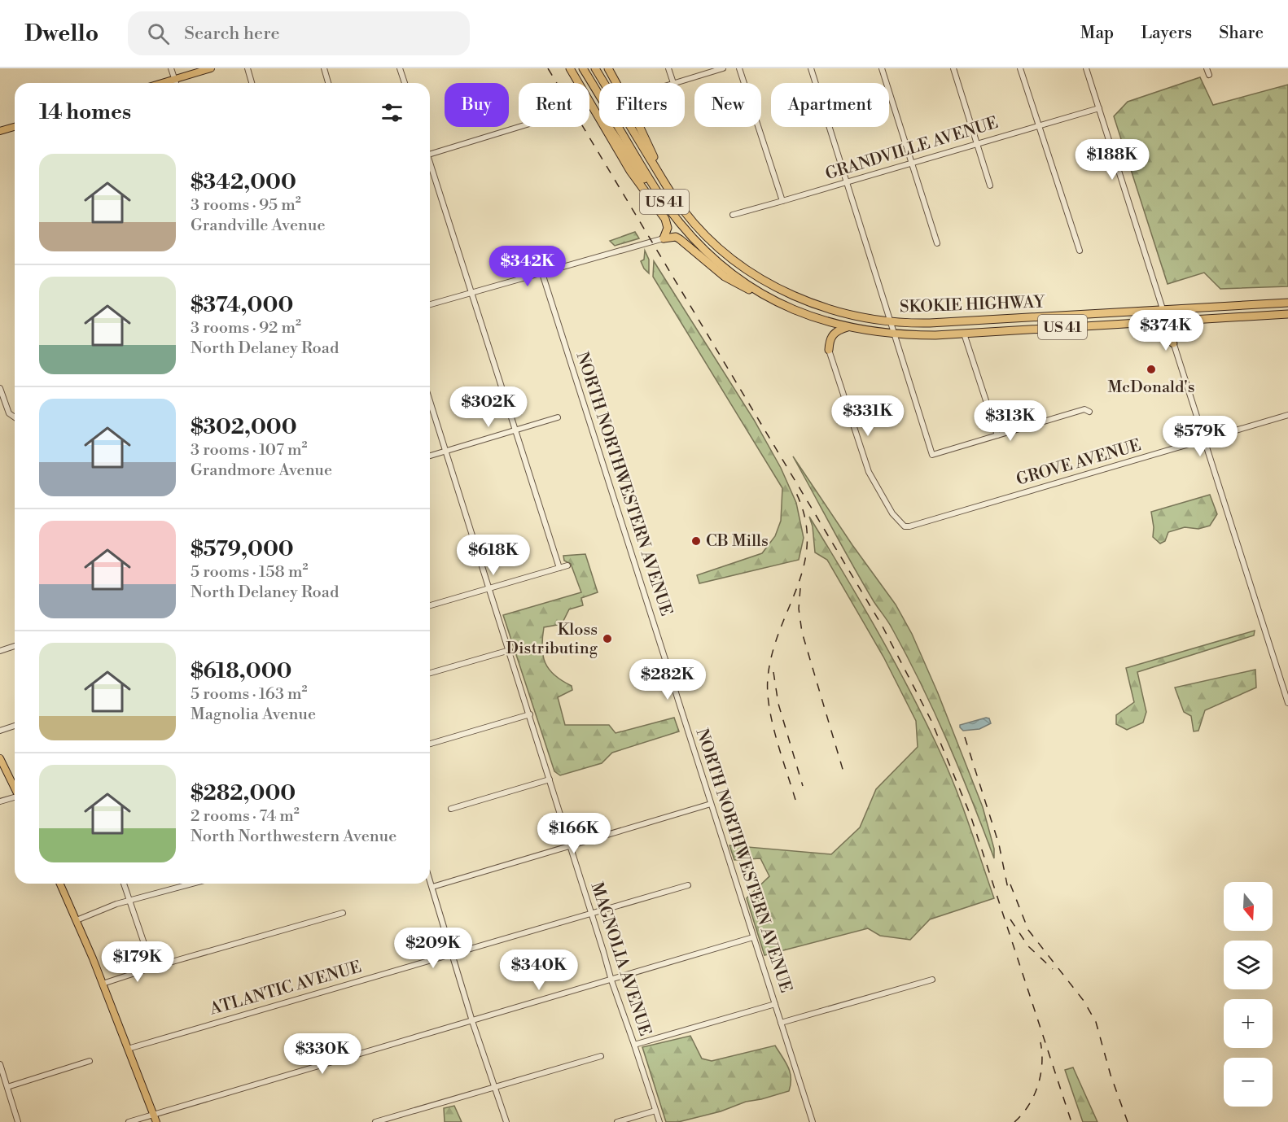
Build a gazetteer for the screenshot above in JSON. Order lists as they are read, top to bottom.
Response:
{
  "streets": {
    "highway": ["US 41", "SKOKIE HIGHWAY"],
    "street": [
      "GRANDVILLE AVENUE",
      "GROVE AVENUE",
      "NORTH NORTHWESTERN AVENUE",
      "MAGNOLIA AVENUE",
      "ATLANTIC AVENUE"
    ]
  },
  "crossings": [
    ["MAGNOLIA AVENUE", "ATLANTIC AVENUE"]
  ],
  "places": ["McDonald's", "CB Mills", "Kloss Distributing"],
  "north": "bottom",
  "page": {
    "header": "Dwello",
    "search": "Search here",
    "nav": ["Map", "Layers", "Share"],
    "chip": [
      "Buy",
      "Rent",
      "Filters",
      "New",
      "Apartment"
    ],
    "heading": "14 homes",
    "price": [
      "$188K",
      "$342K",
      "$374K",
      "$302K",
      "$331K",
      "$313K",
      "$579K",
      "$618K",
      "$282K",
      "$166K",
      "$209K",
      "$179K",
      "$340K",
      "$330K"
    ],
    "list": [
      {
        "name": "$342,000",
        "note": "3 rooms · 95 m² · Grandville Avenue"
      },
      {
        "name": "$374,000",
        "note": "3 rooms · 92 m² · North Delaney Road"
      },
      {
        "name": "$302,000",
        "note": "3 rooms · 107 m² · Grandmore Avenue"
      },
      {
        "name": "$579,000",
        "note": "5 rooms · 158 m² · North Delaney Road"
      },
      {
        "name": "$618,000",
        "note": "5 rooms · 163 m² · Magnolia Avenue"
      },
      {
        "name": "$282,000",
        "note": "2 rooms · 74 m² · North Northwestern Avenue"
      }
    ],
    "map_buttons": ["+", "−"]
  }
}
